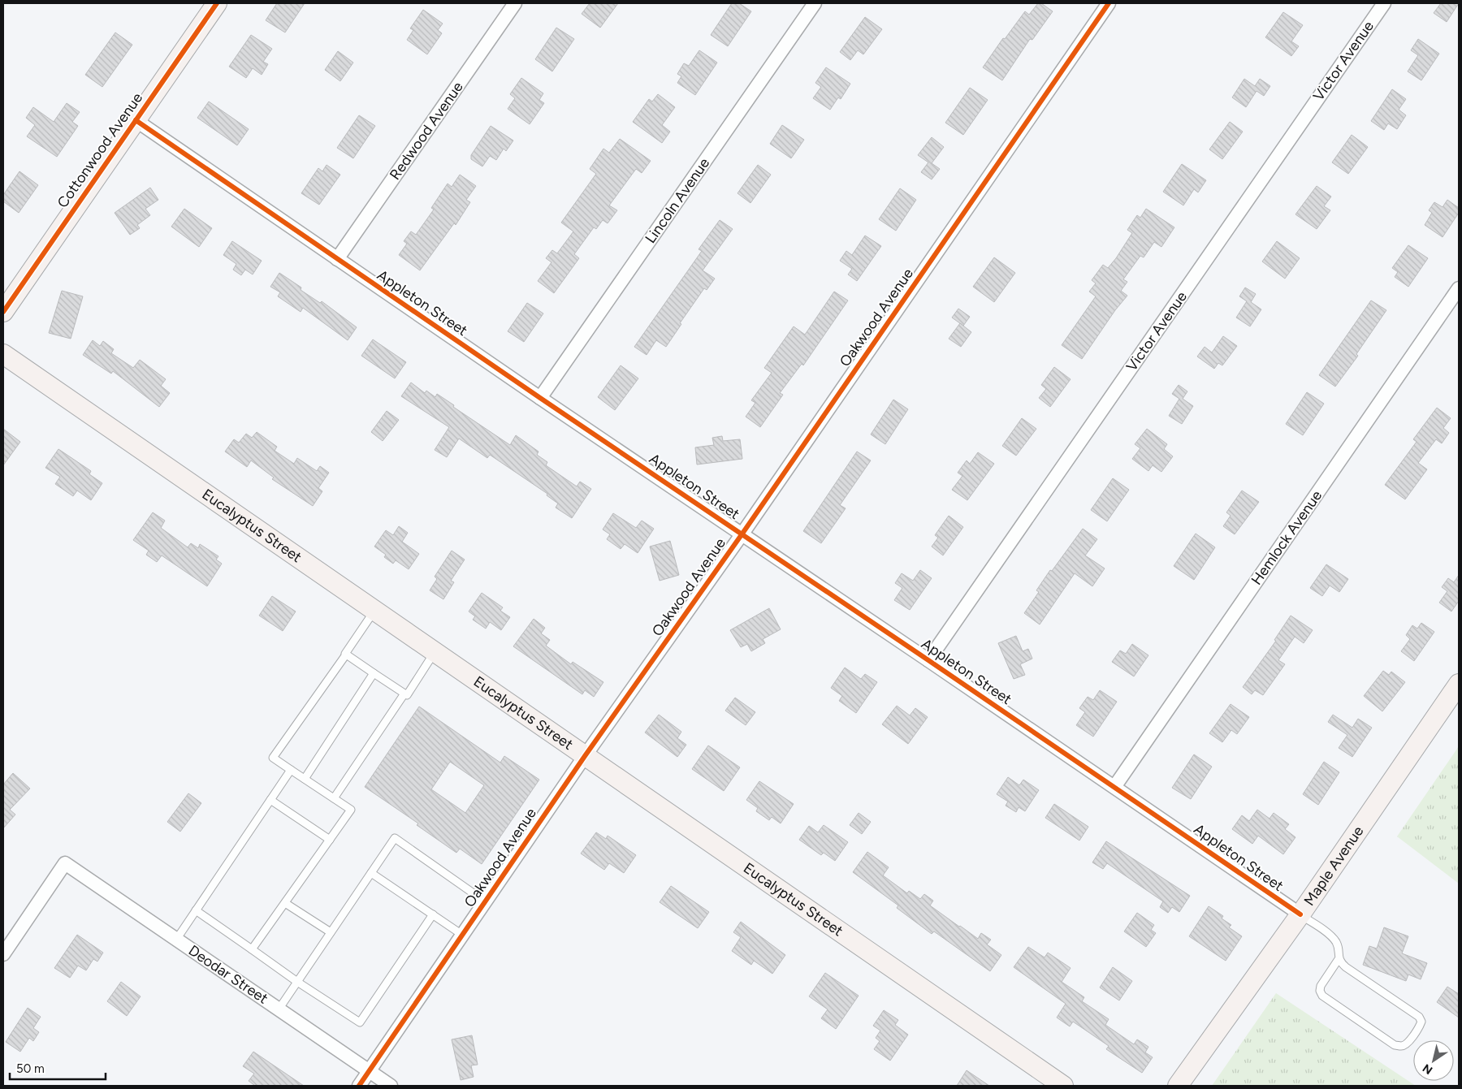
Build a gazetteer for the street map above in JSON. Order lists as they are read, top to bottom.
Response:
{
  "streets": {
    "main road": ["Cottonwood Avenue", "Eucalyptus Street", "Maple Avenue"],
    "street": [
      "Victor Avenue",
      "Redwood Avenue",
      "Lincoln Avenue",
      "Appleton Street",
      "Oakwood Avenue",
      "Hemlock Avenue",
      "Deodar Street"
    ]
  },
  "crossings": [
    ["Victor Avenue", "Appleton Street"],
    ["Redwood Avenue", "Appleton Street"],
    ["Cottonwood Avenue", "Appleton Street"],
    ["Lincoln Avenue", "Appleton Street"],
    ["Appleton Street", "Oakwood Avenue"],
    ["Appleton Street", "Hemlock Avenue"],
    ["Appleton Street", "Maple Avenue"],
    ["Oakwood Avenue", "Eucalyptus Street"],
    ["Oakwood Avenue", "Deodar Street"]
  ],
  "scale_bar": "50 m",
  "north": "bottom left"
}
